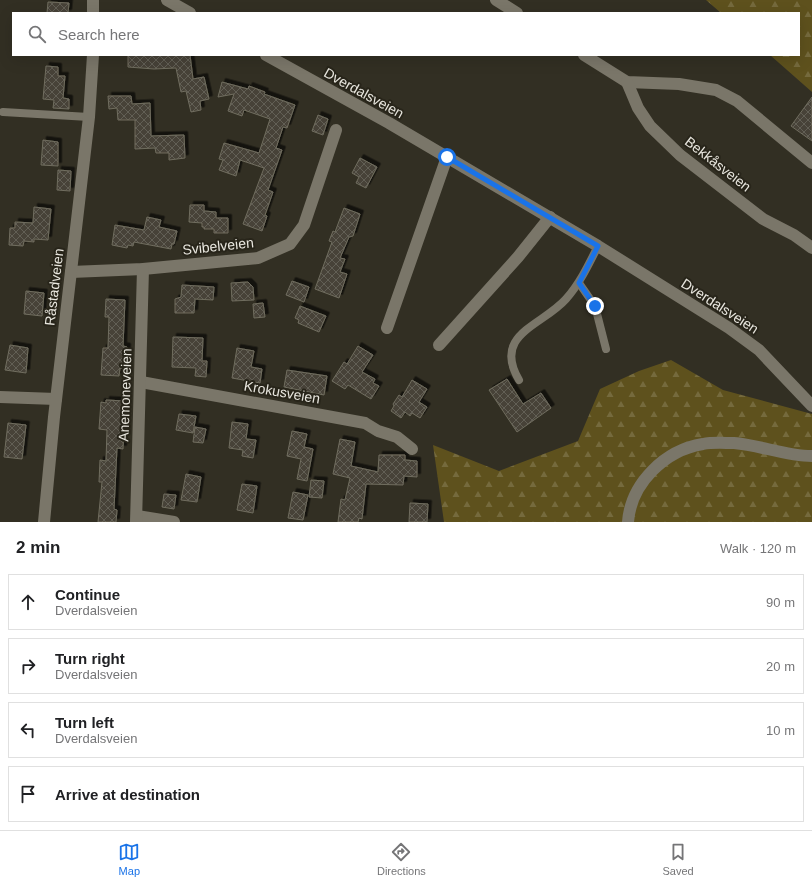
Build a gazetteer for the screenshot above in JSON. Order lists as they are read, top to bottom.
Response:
{
  "streets": {
    "street": [
      "Dverdalsveien",
      "Bekkåsveien",
      "Svibelveien",
      "Råstadveien",
      "Krokusveien",
      "Anemoneveien"
    ]
  },
  "crossings": [
    ["Svibelveien", "Råstadveien"],
    ["Svibelveien", "Anemoneveien"],
    ["Krokusveien", "Anemoneveien"]
  ],
  "page": {
    "search": "Search here",
    "heading": ["2 min", "Walk · 120 m"],
    "list": [
      ["Continue", "Dverdalsveien", "90 m"],
      ["Turn right", "Dverdalsveien", "20 m"],
      ["Turn left", "Dverdalsveien", "10 m"],
      "Arrive at destination"
    ],
    "nav": ["Map", "Directions", "Saved"]
  }
}
